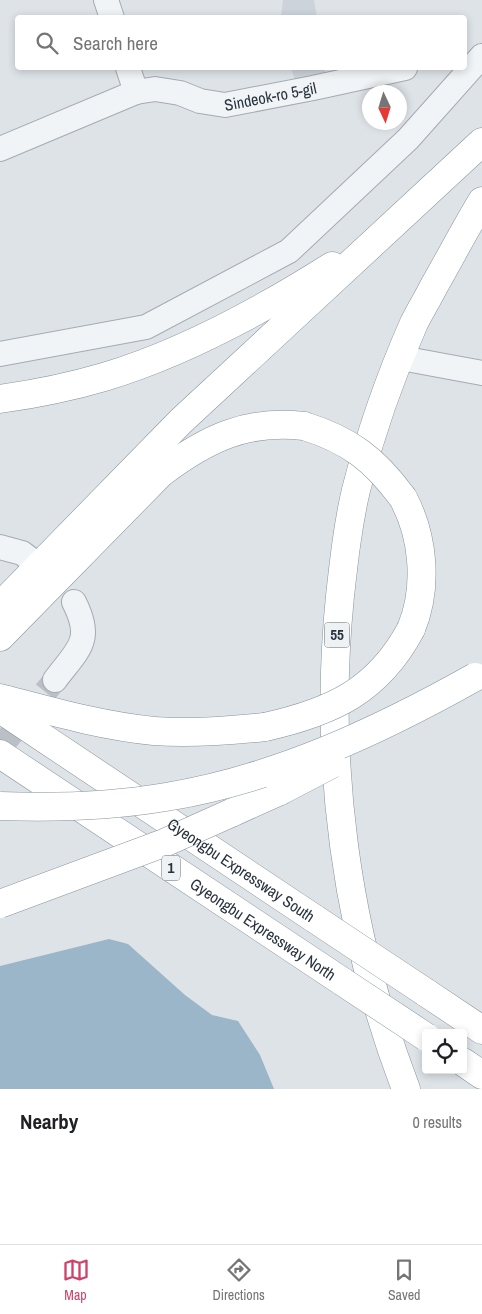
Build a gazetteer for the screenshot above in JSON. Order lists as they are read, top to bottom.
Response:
{
  "streets": {
    "highway": [
      "55",
      "1",
      "Gyeongbu Expressway South",
      "Gyeongbu Expressway North"
    ],
    "street": ["Sindeok-ro 5-gil"]
  },
  "north": "bottom",
  "page": {
    "search": "Search here",
    "heading": ["Nearby", "0 results"],
    "nav": ["Map", "Directions", "Saved"]
  }
}
